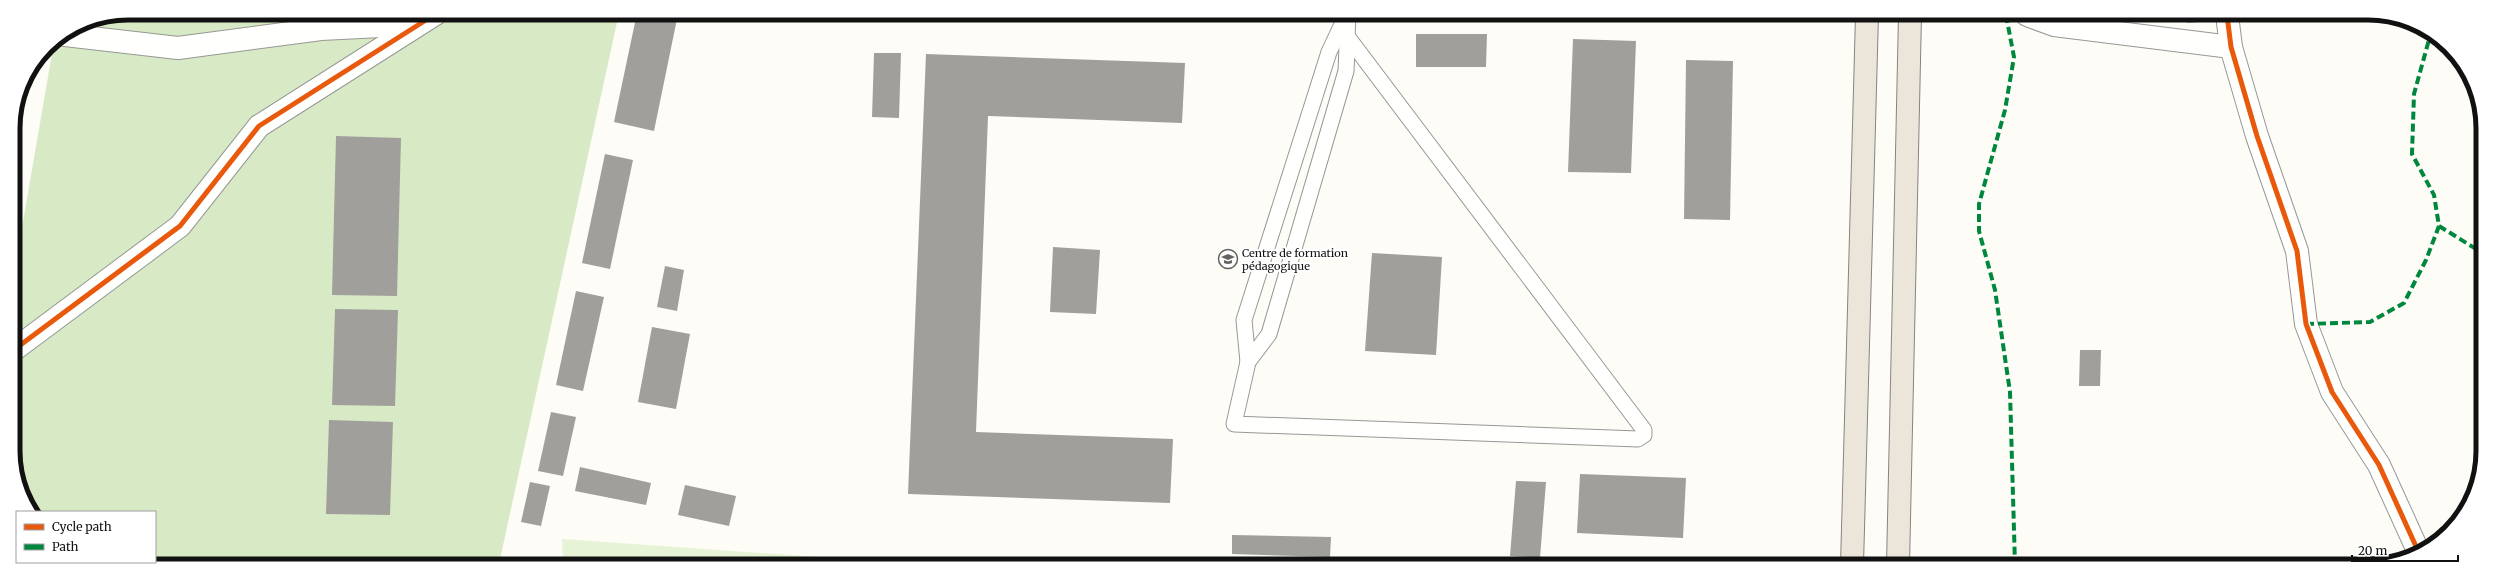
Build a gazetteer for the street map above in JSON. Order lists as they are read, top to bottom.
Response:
{
  "places": {
    "school or university": ["Centre de formation pédagogique"]
  },
  "legend": ["Cycle path", "Path"],
  "scale_bar": "20 m"
}
